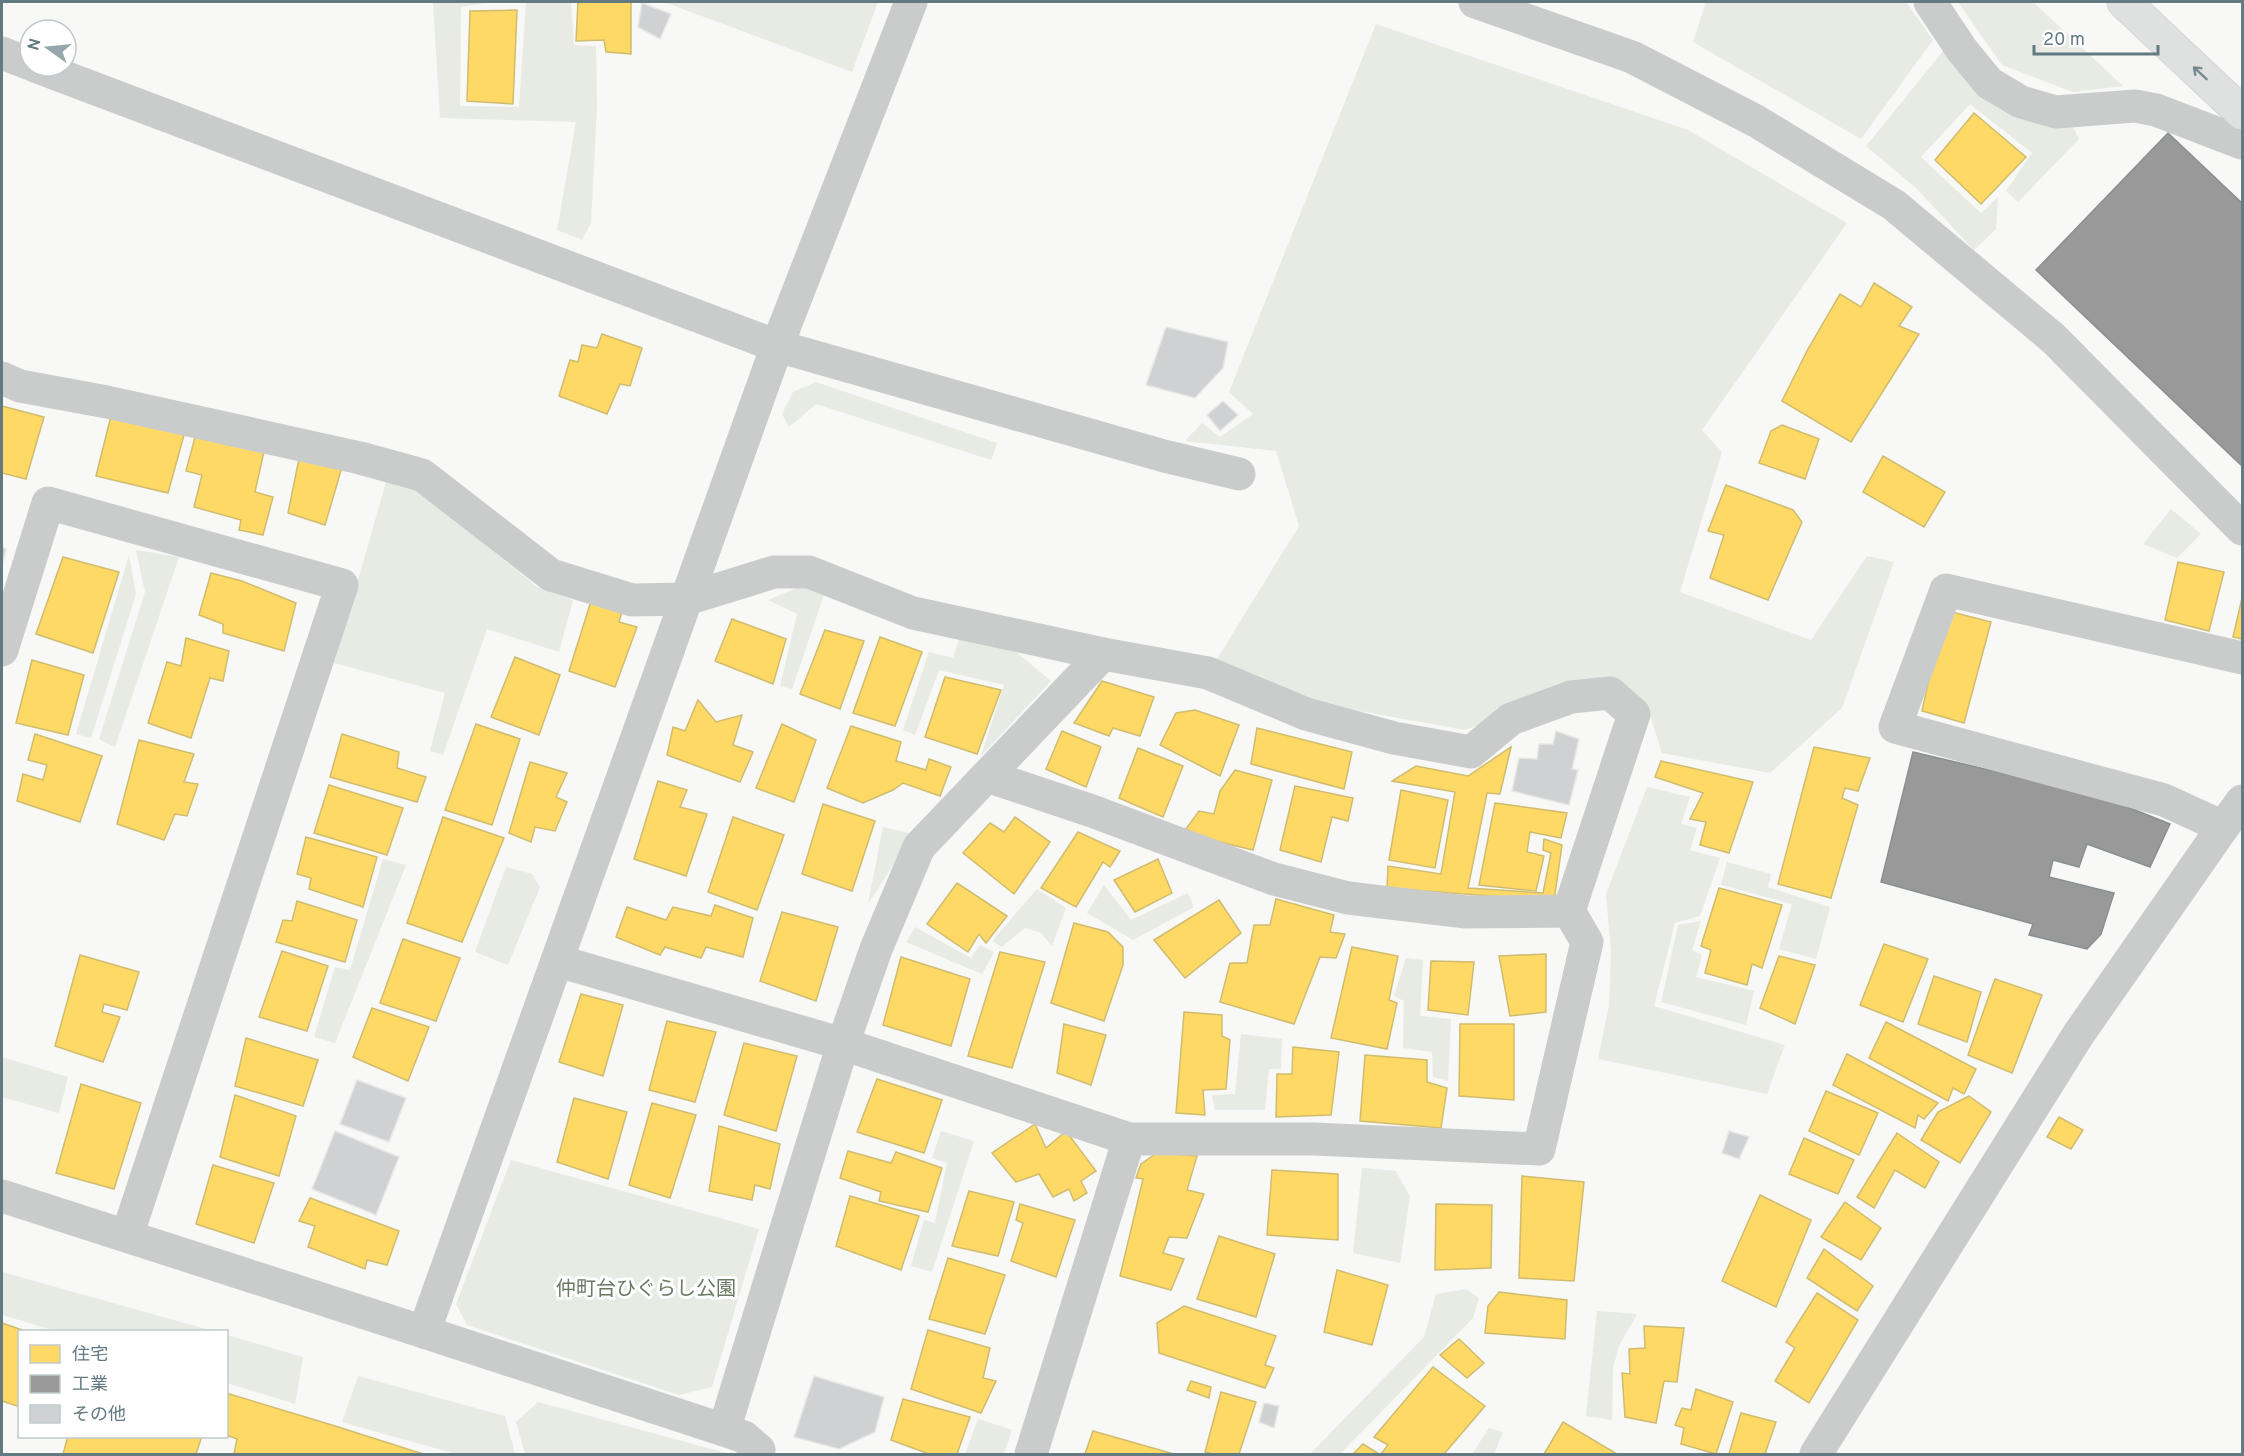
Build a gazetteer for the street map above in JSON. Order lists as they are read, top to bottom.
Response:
{
  "parks": ["仲町台ひぐらし公園"],
  "legend": ["住宅", "工業", "その他"],
  "scale_bar": "20 m",
  "north": "left"
}
